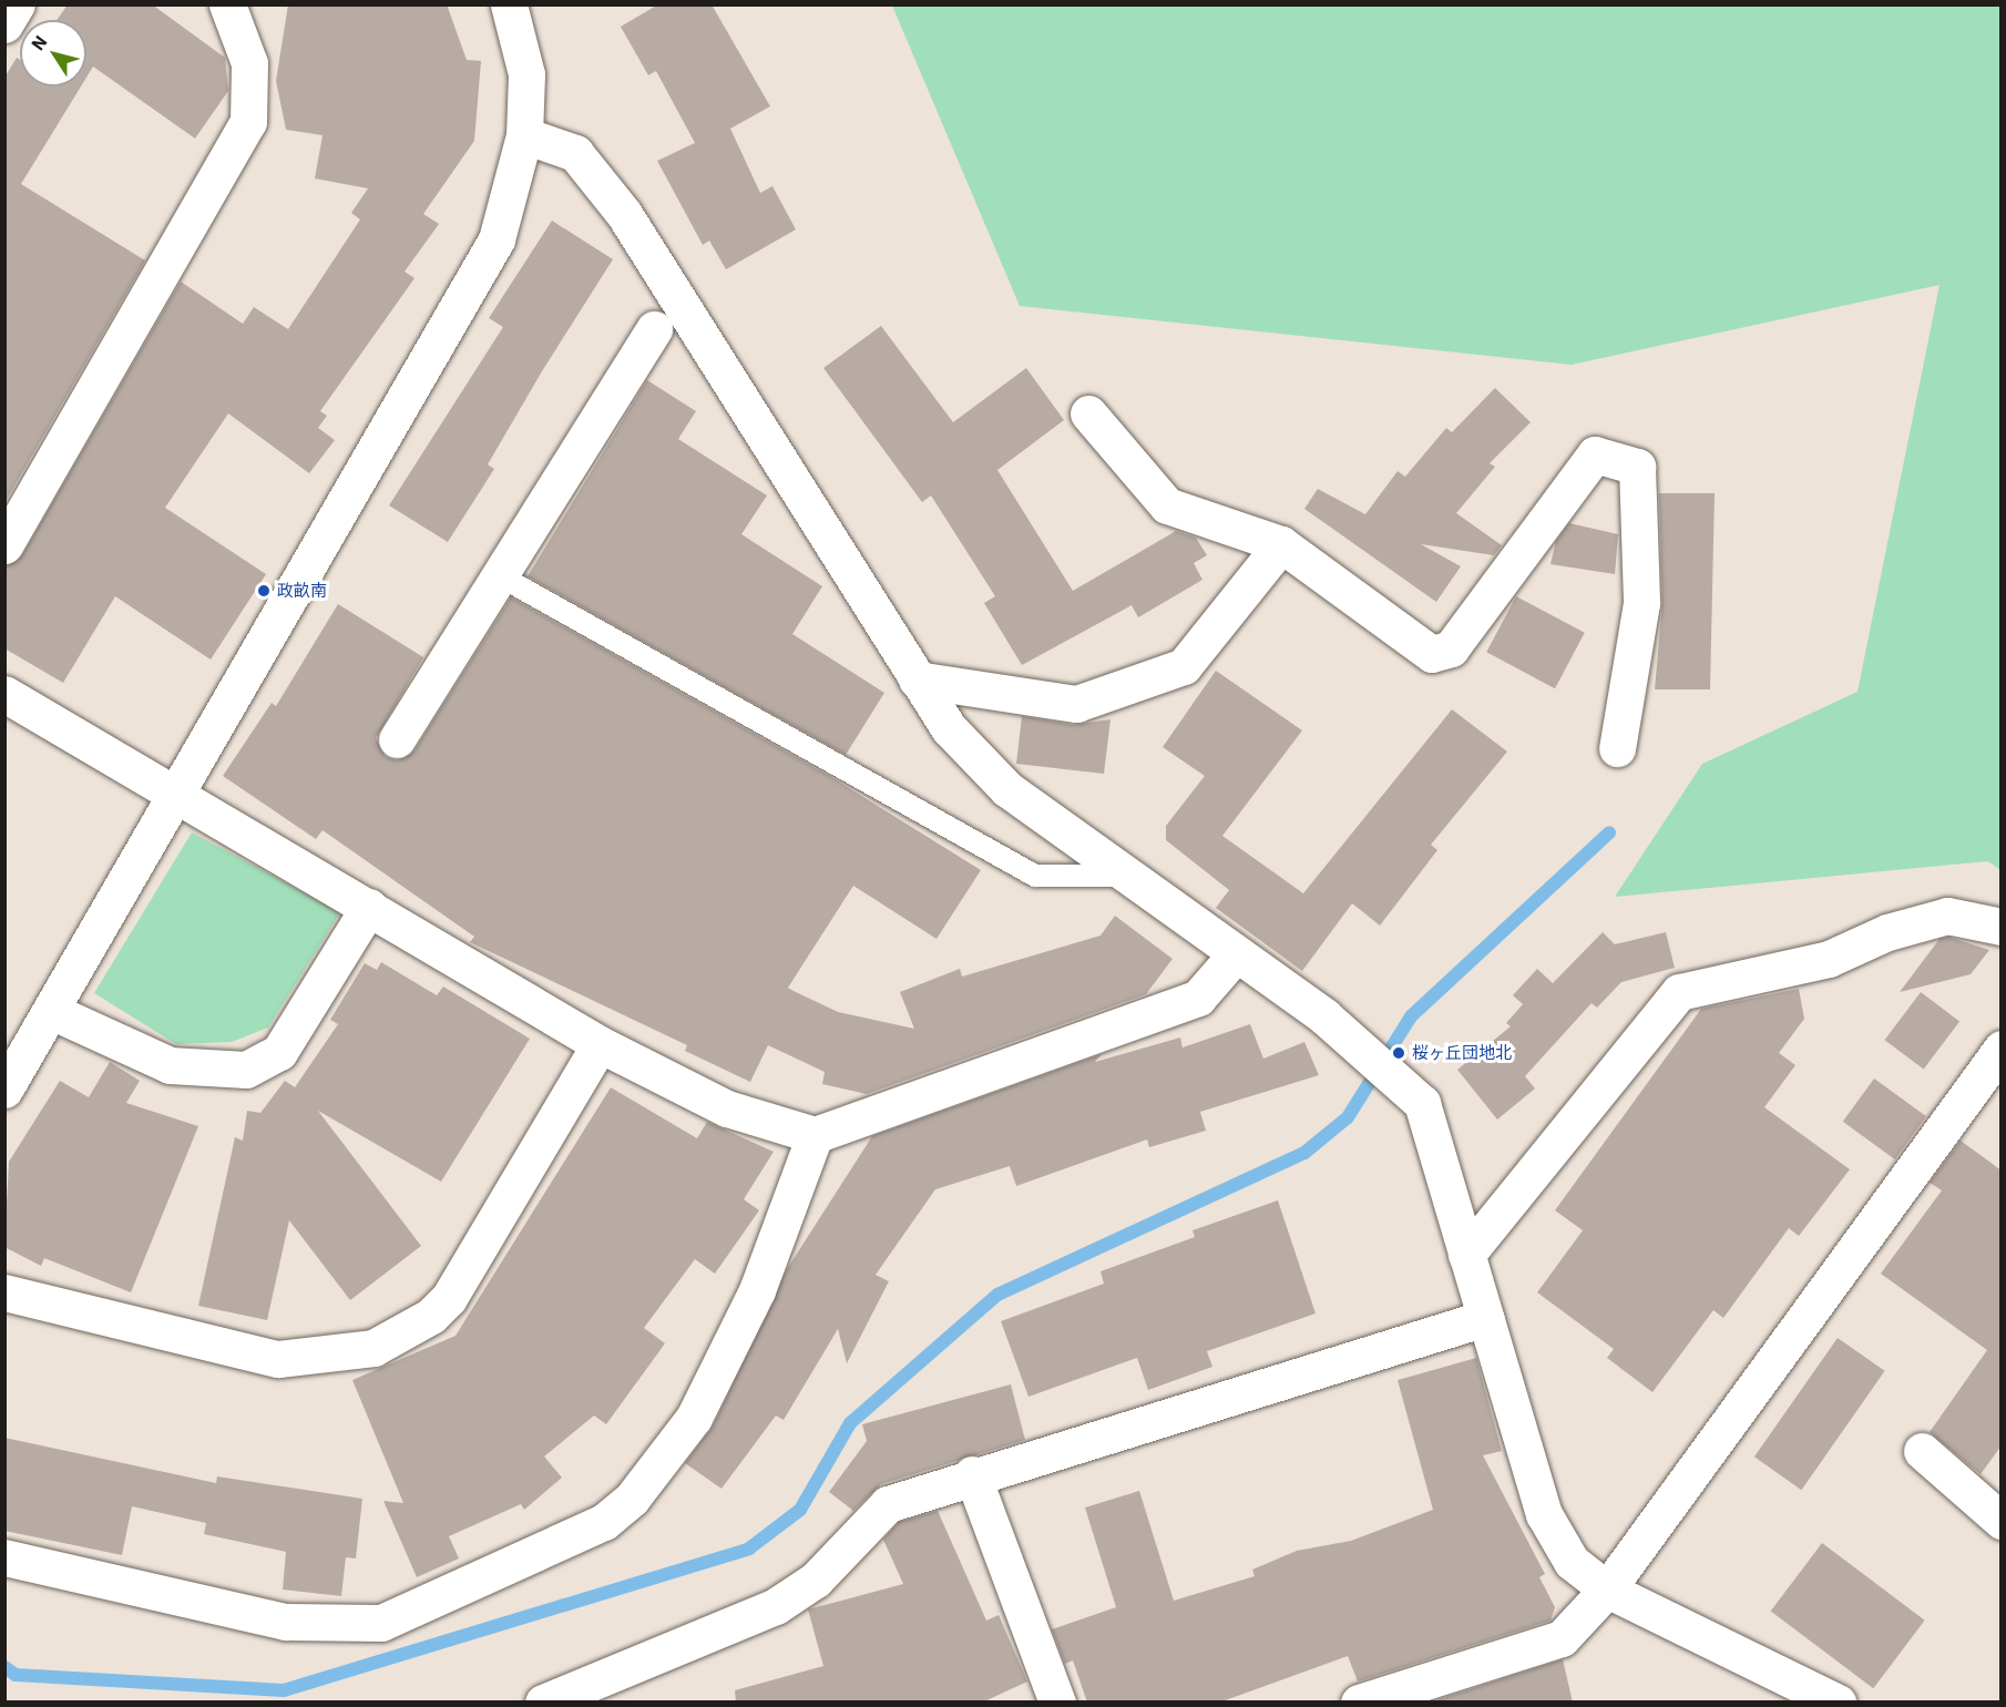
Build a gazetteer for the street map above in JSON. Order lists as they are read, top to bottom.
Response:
{
  "places": ["政畝南", "桜ヶ丘団地北"],
  "north": "top left"
}
